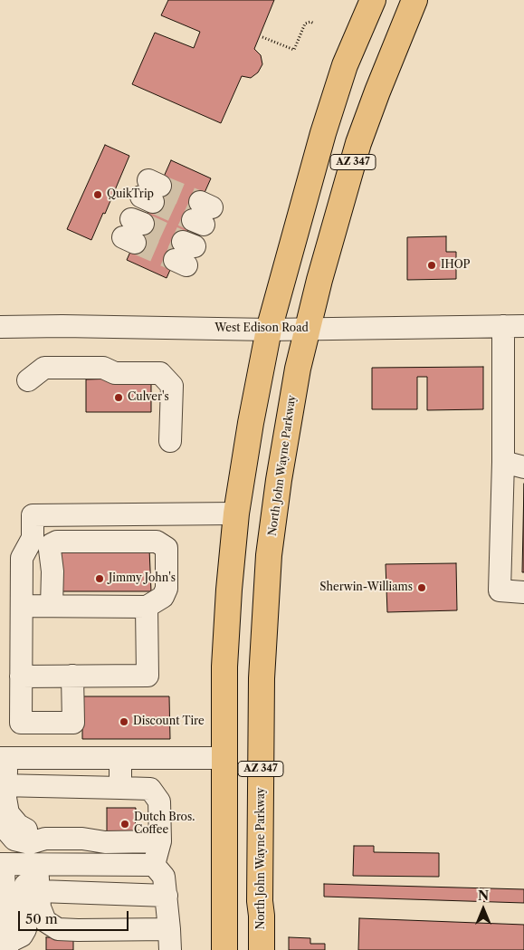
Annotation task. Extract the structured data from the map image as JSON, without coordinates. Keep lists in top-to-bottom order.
{
  "streets": {
    "highway": ["AZ 347", "North John Wayne Parkway"],
    "street": ["West Edison Road"]
  },
  "crossings": [
    ["AZ 347", "West Edison Road"],
    ["West Edison Road", "North John Wayne Parkway"]
  ],
  "places": [
    "QuikTrip",
    "IHOP",
    "Culver's",
    "Jimmy John's",
    "Sherwin-Williams",
    "Discount Tire",
    "Dutch Bros. Coffee"
  ],
  "scale_bar": "50 m",
  "north": "top"
}
